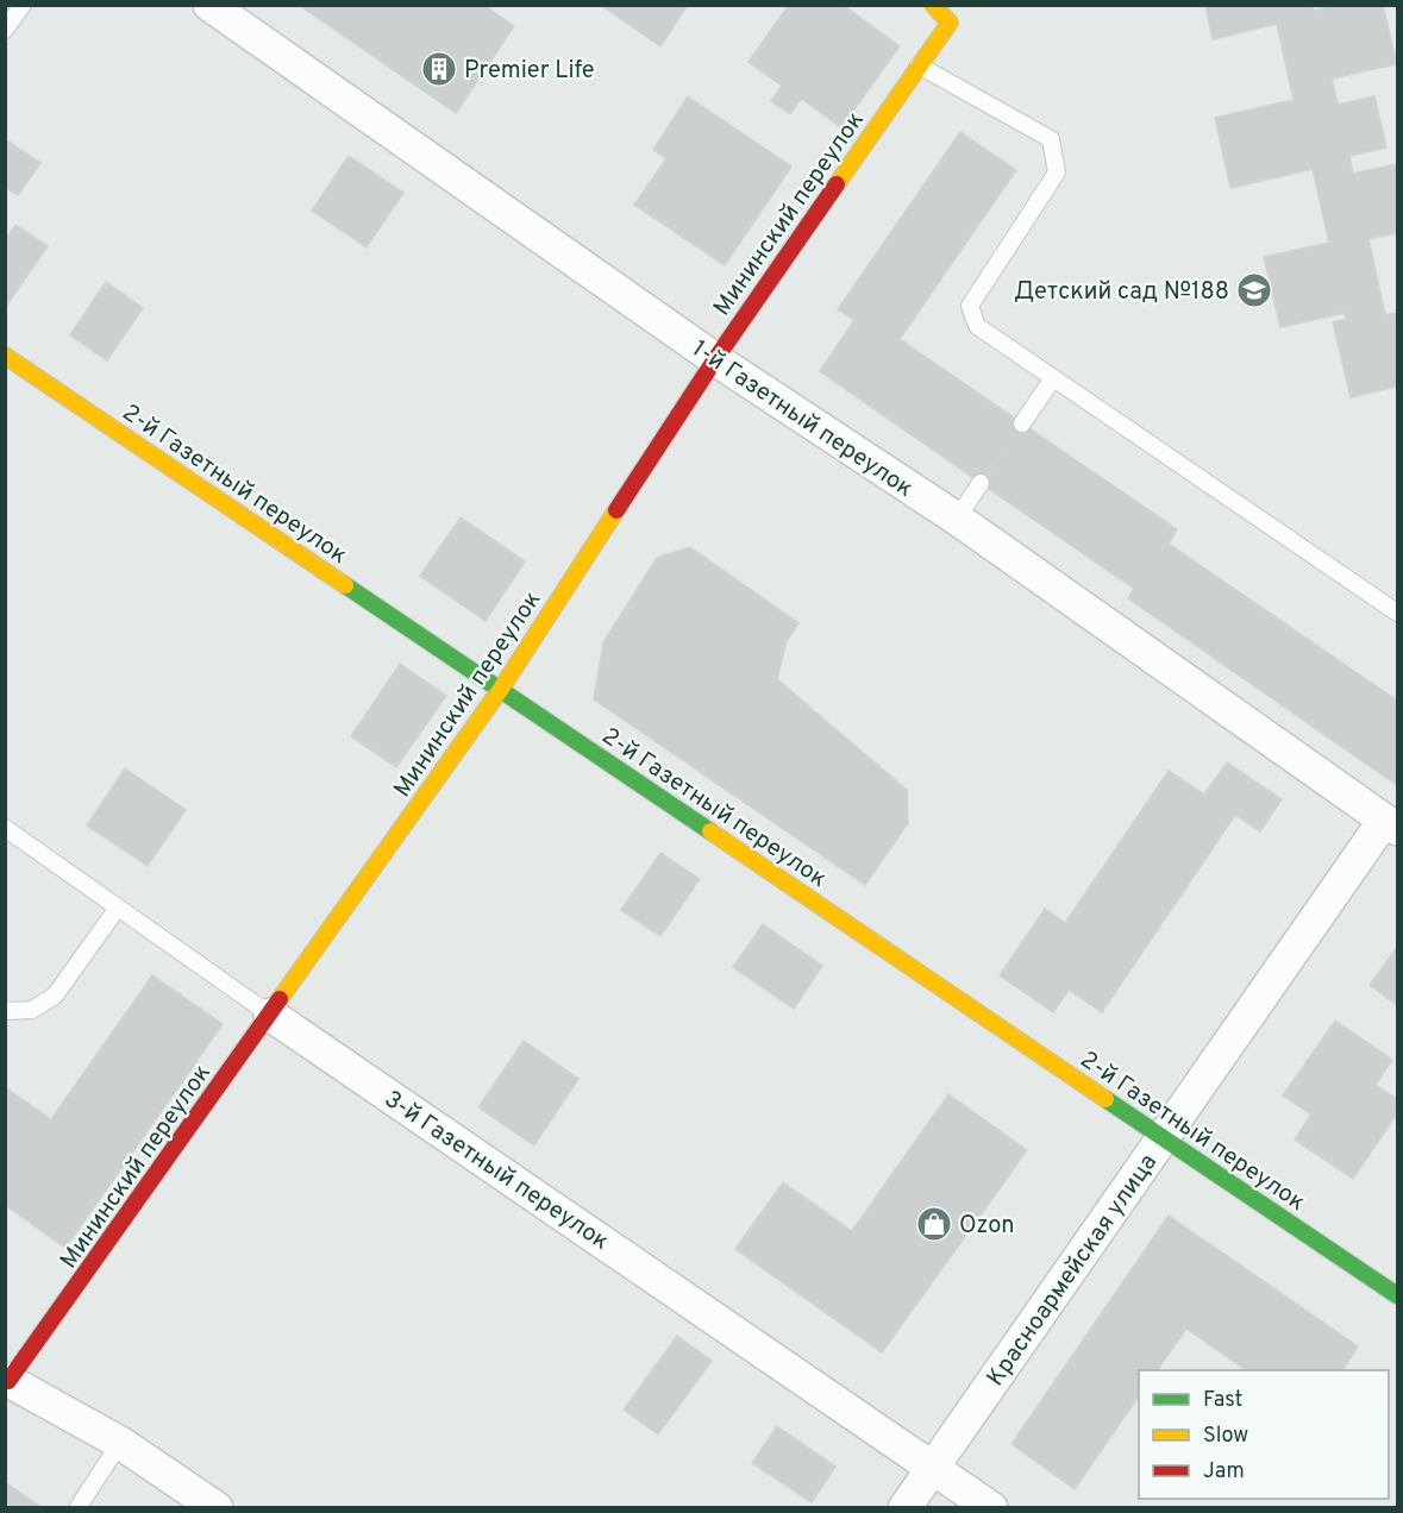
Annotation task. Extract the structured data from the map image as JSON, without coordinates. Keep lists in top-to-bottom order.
{
  "streets": {
    "street": [
      "Мининский переулок",
      "1-й Газетный переулок",
      "2-й Газетный переулок",
      "3-й Газетный переулок",
      "Красноармейская улица"
    ]
  },
  "crossings": [
    ["Мининский переулок", "1-й Газетный переулок"],
    ["Мининский переулок", "2-й Газетный переулок"],
    ["Мининский переулок", "3-й Газетный переулок"],
    ["1-й Газетный переулок", "Красноармейская улица"],
    ["2-й Газетный переулок", "Красноармейская улица"],
    ["3-й Газетный переулок", "Красноармейская улица"]
  ],
  "places": {
    "building": ["Premier Life"],
    "school or university": ["Детский сад №188"],
    "shop": ["Ozon"]
  },
  "legend": ["Fast", "Slow", "Jam"]
}
